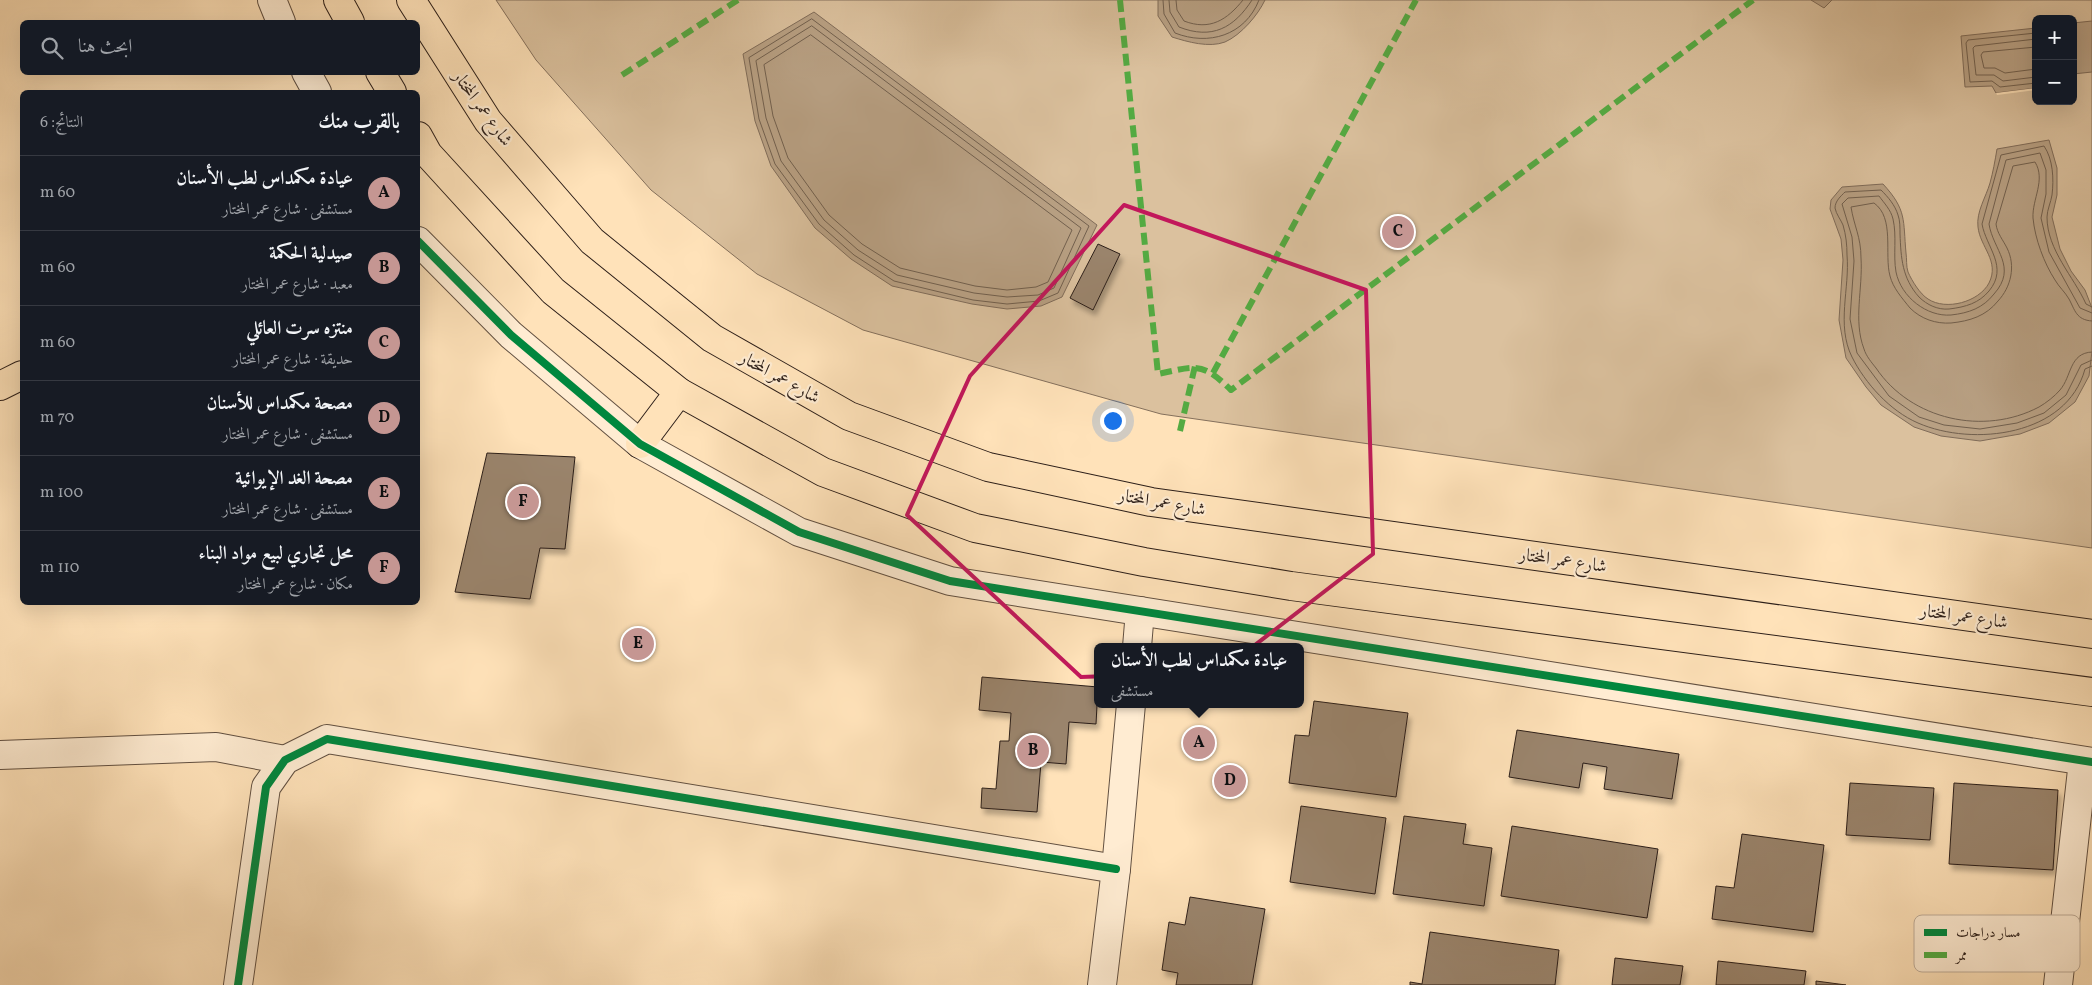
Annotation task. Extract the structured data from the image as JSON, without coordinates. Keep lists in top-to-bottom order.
{
  "streets": {
    "main road": ["شارع عمر المختار"]
  },
  "legend": ["مسار دراجات", "ممر"],
  "page": {
    "map_buttons": ["+", "−"],
    "search": "ابحث هنا",
    "heading": ["بالقرب منك", "النتائج: 6"],
    "list": [
      {
        "mark": "A",
        "name": "عيادة مكمداس لطب الأسنان",
        "note": "مستشفى · شارع عمر المختار",
        "value": "60 m"
      },
      {
        "mark": "B",
        "name": "صيدلية الحكمة",
        "note": "معبد · شارع عمر المختار",
        "value": "60 m"
      },
      {
        "mark": "C",
        "name": "منتزه سرت العائلي",
        "note": "حديقة · شارع عمر المختار",
        "value": "60 m"
      },
      {
        "mark": "D",
        "name": "مصحة مكمداس للأسنان",
        "note": "مستشفى · شارع عمر المختار",
        "value": "70 m"
      },
      {
        "mark": "E",
        "name": "مصحة الغد الإيوائية",
        "note": "مستشفى · شارع عمر المختار",
        "value": "100 m"
      },
      {
        "mark": "F",
        "name": "محل تجاري لبيع مواد البناء",
        "note": "مكان · شارع عمر المختار",
        "value": "110 m"
      }
    ],
    "pins": [
      "C",
      "F",
      "E",
      "A",
      "B",
      "D"
    ],
    "popup": ["عيادة مكمداس لطب الأسنان", "مستشفى"]
  }
}
